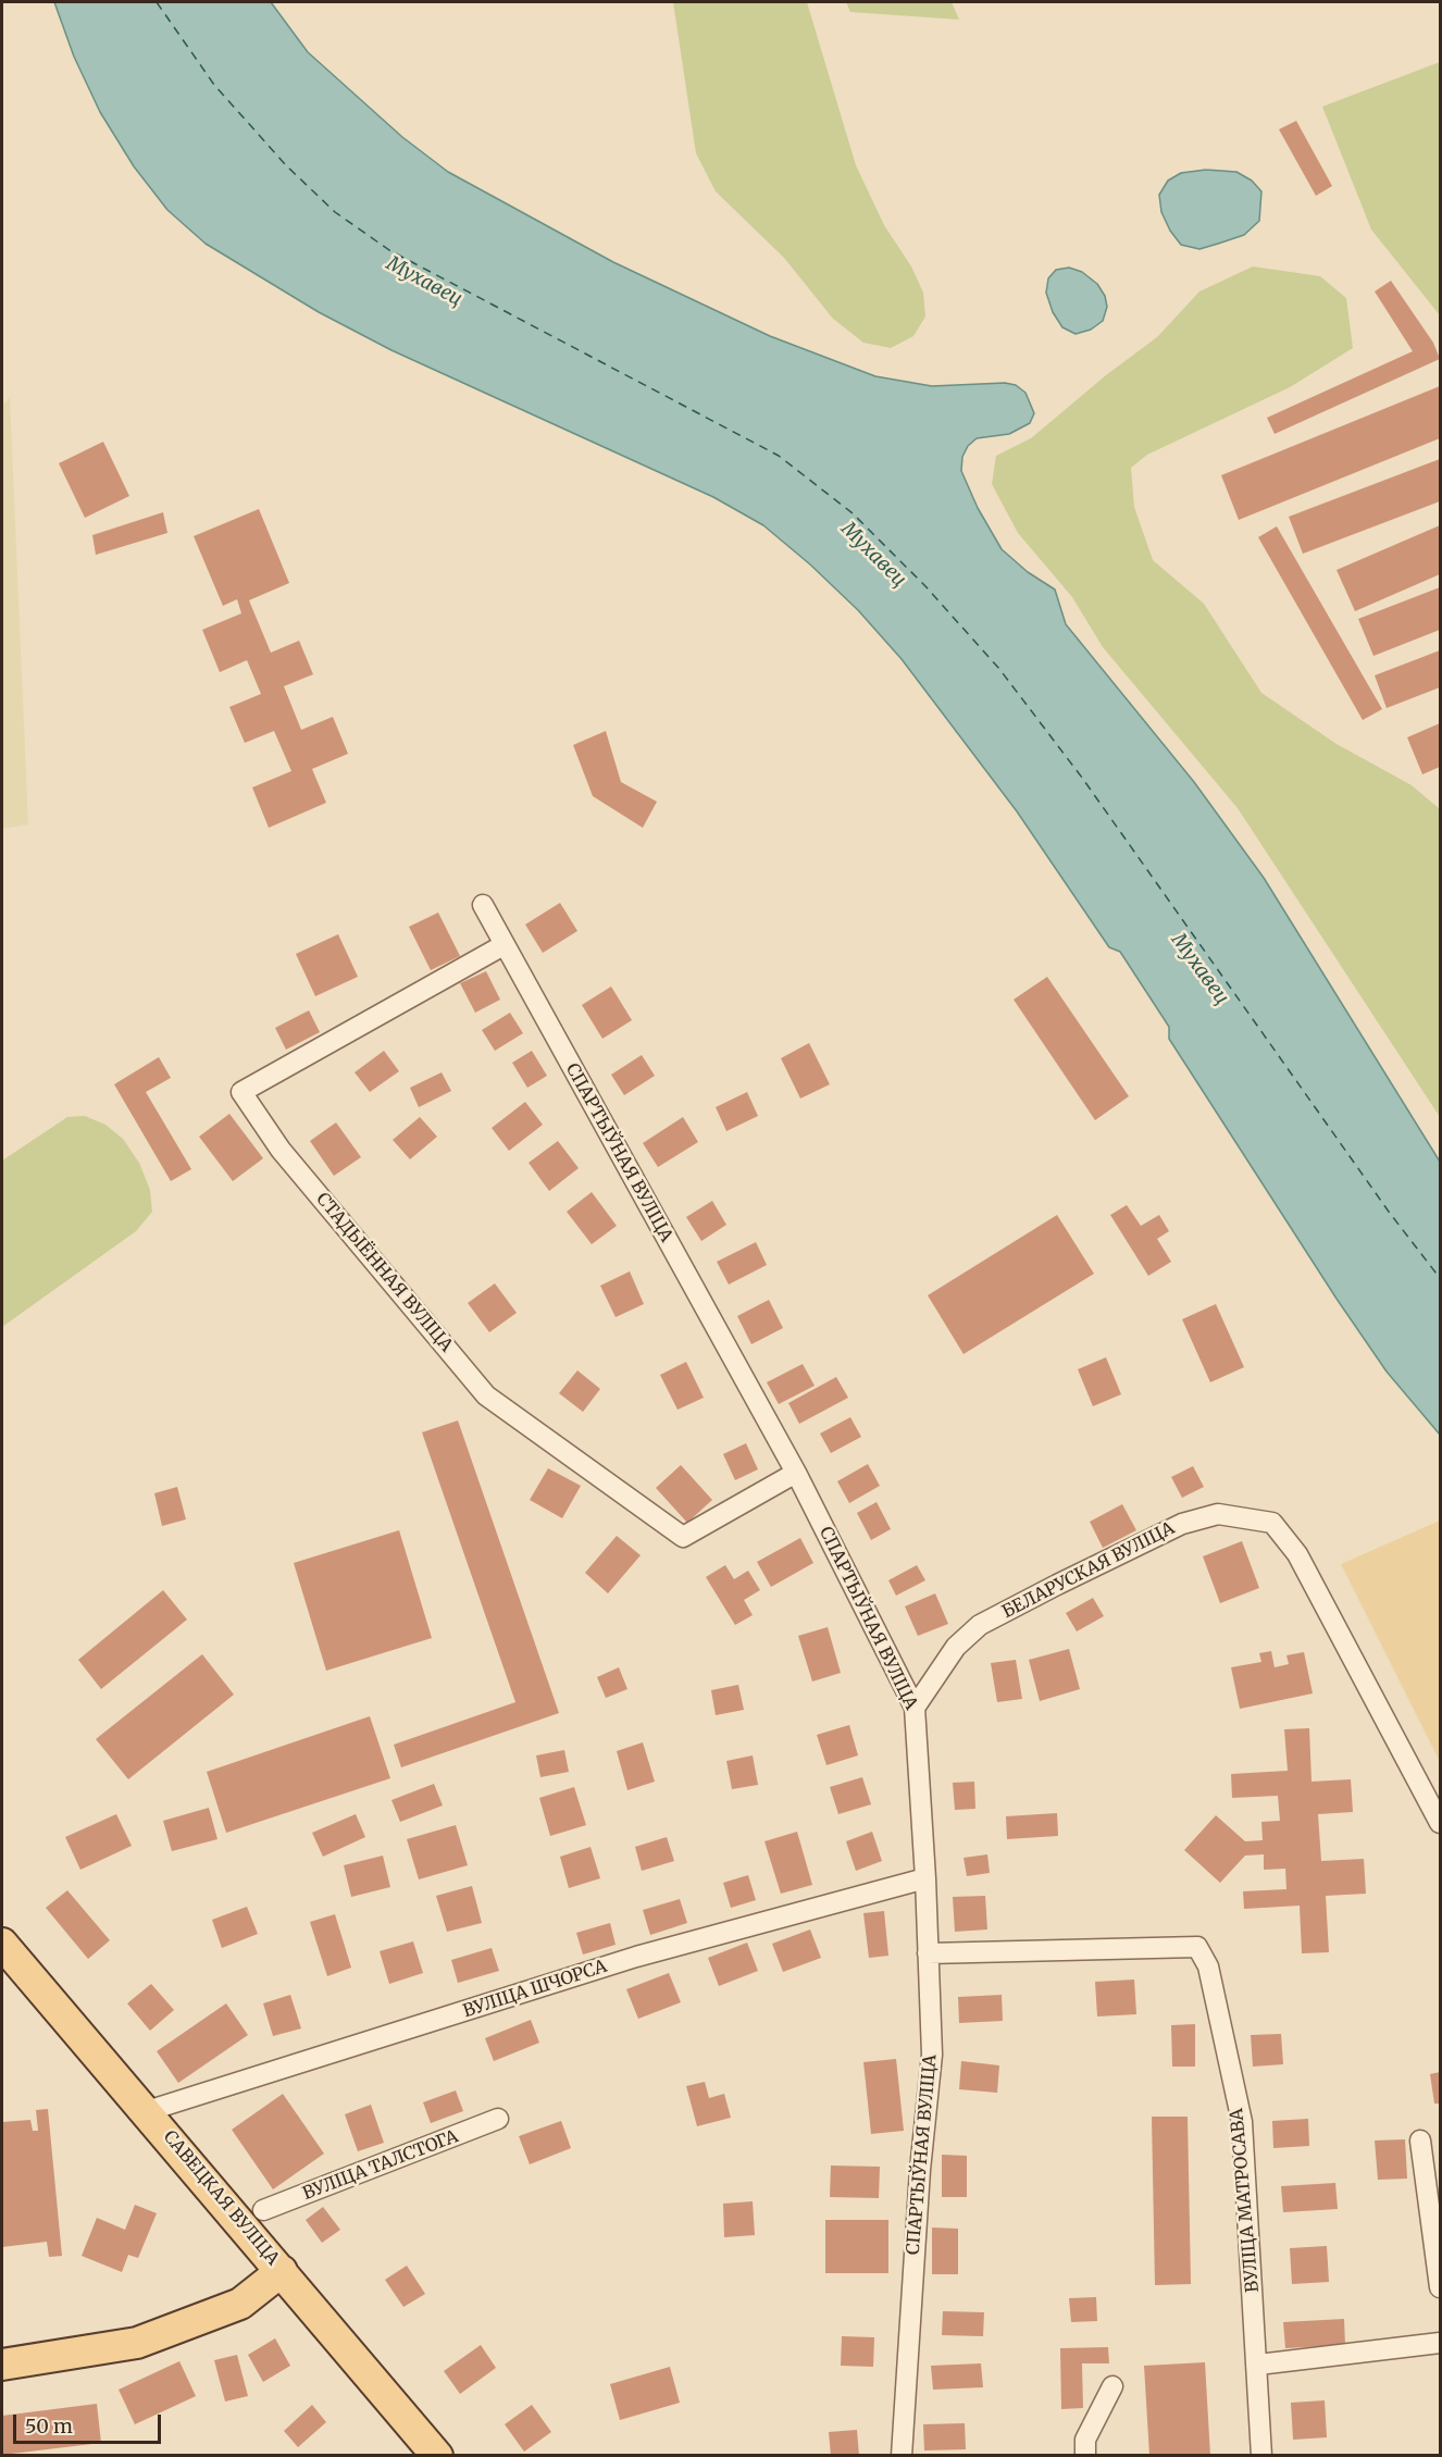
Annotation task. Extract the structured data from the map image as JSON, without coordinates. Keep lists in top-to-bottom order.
{
  "streets": {
    "main road": ["САВЕЦКАЯ ВУЛІЦА"],
    "street": [
      "СПАРТЫЎНАЯ ВУЛІЦА",
      "СТАДЫЁННАЯ ВУЛІЦА",
      "БЕЛАРУСКАЯ ВУЛІЦА",
      "ВУЛІЦА ШЧОРСА",
      "ВУЛІЦА ТАЛСТОГА",
      "ВУЛІЦА МАТРОСАВА"
    ]
  },
  "crossings": [
    ["СПАРТЫЎНАЯ ВУЛІЦА", "СТАДЫЁННАЯ ВУЛІЦА"],
    ["СПАРТЫЎНАЯ ВУЛІЦА", "БЕЛАРУСКАЯ ВУЛІЦА"],
    ["СПАРТЫЎНАЯ ВУЛІЦА", "ВУЛІЦА ШЧОРСА"],
    ["СПАРТЫЎНАЯ ВУЛІЦА", "ВУЛІЦА МАТРОСАВА"],
    ["ВУЛІЦА ШЧОРСА", "САВЕЦКАЯ ВУЛІЦА"]
  ],
  "water": ["Мухавец"],
  "scale_bar": "50 m"
}
